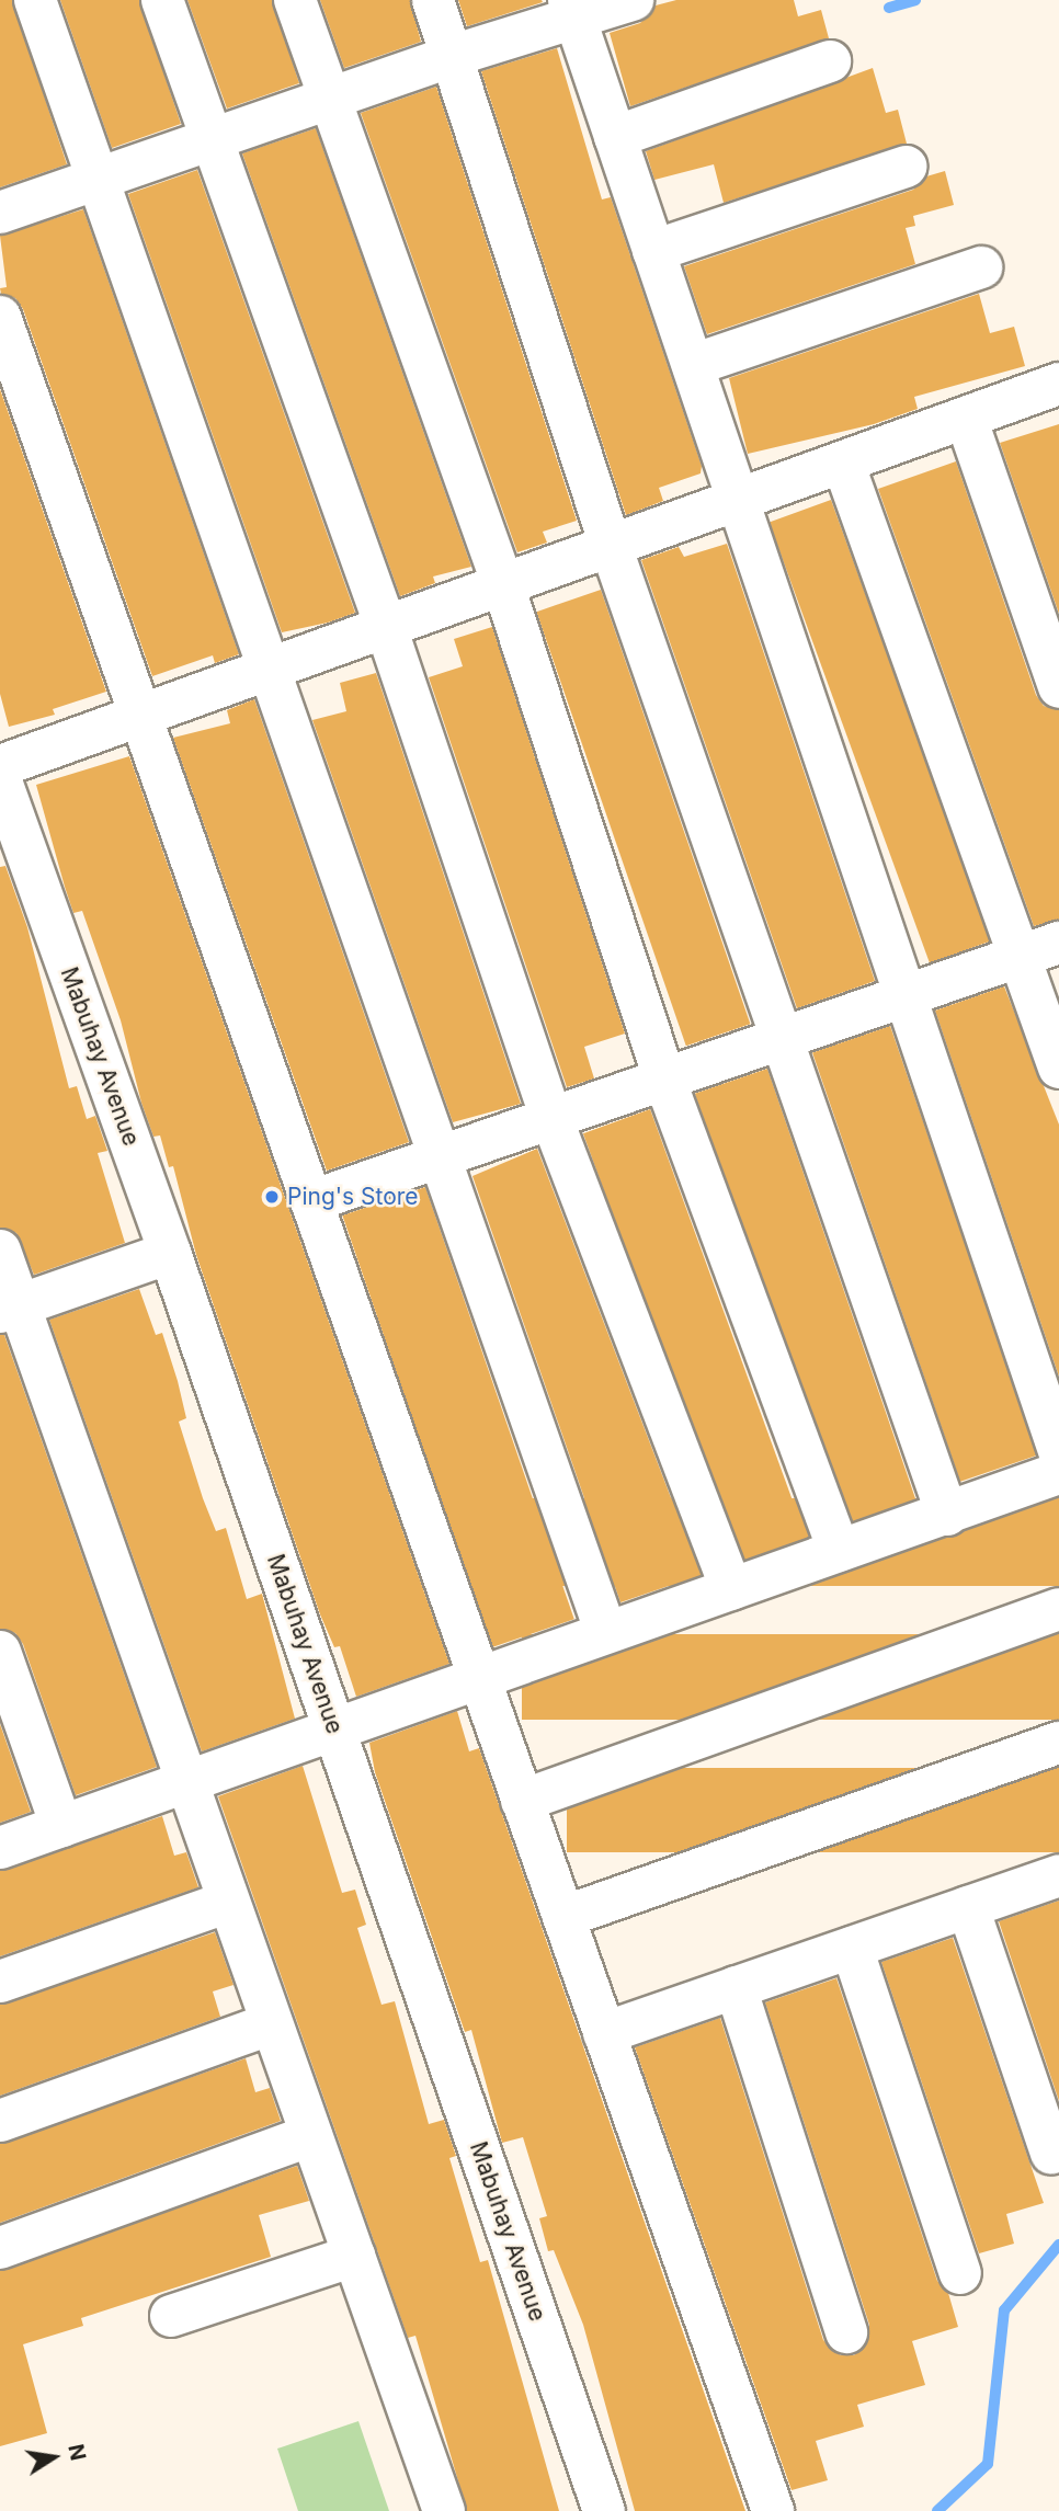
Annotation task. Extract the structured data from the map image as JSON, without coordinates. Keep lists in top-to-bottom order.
{
  "streets": {
    "street": ["Mabuhay Avenue"]
  },
  "places": ["Ping's Store"],
  "north": "right"
}
